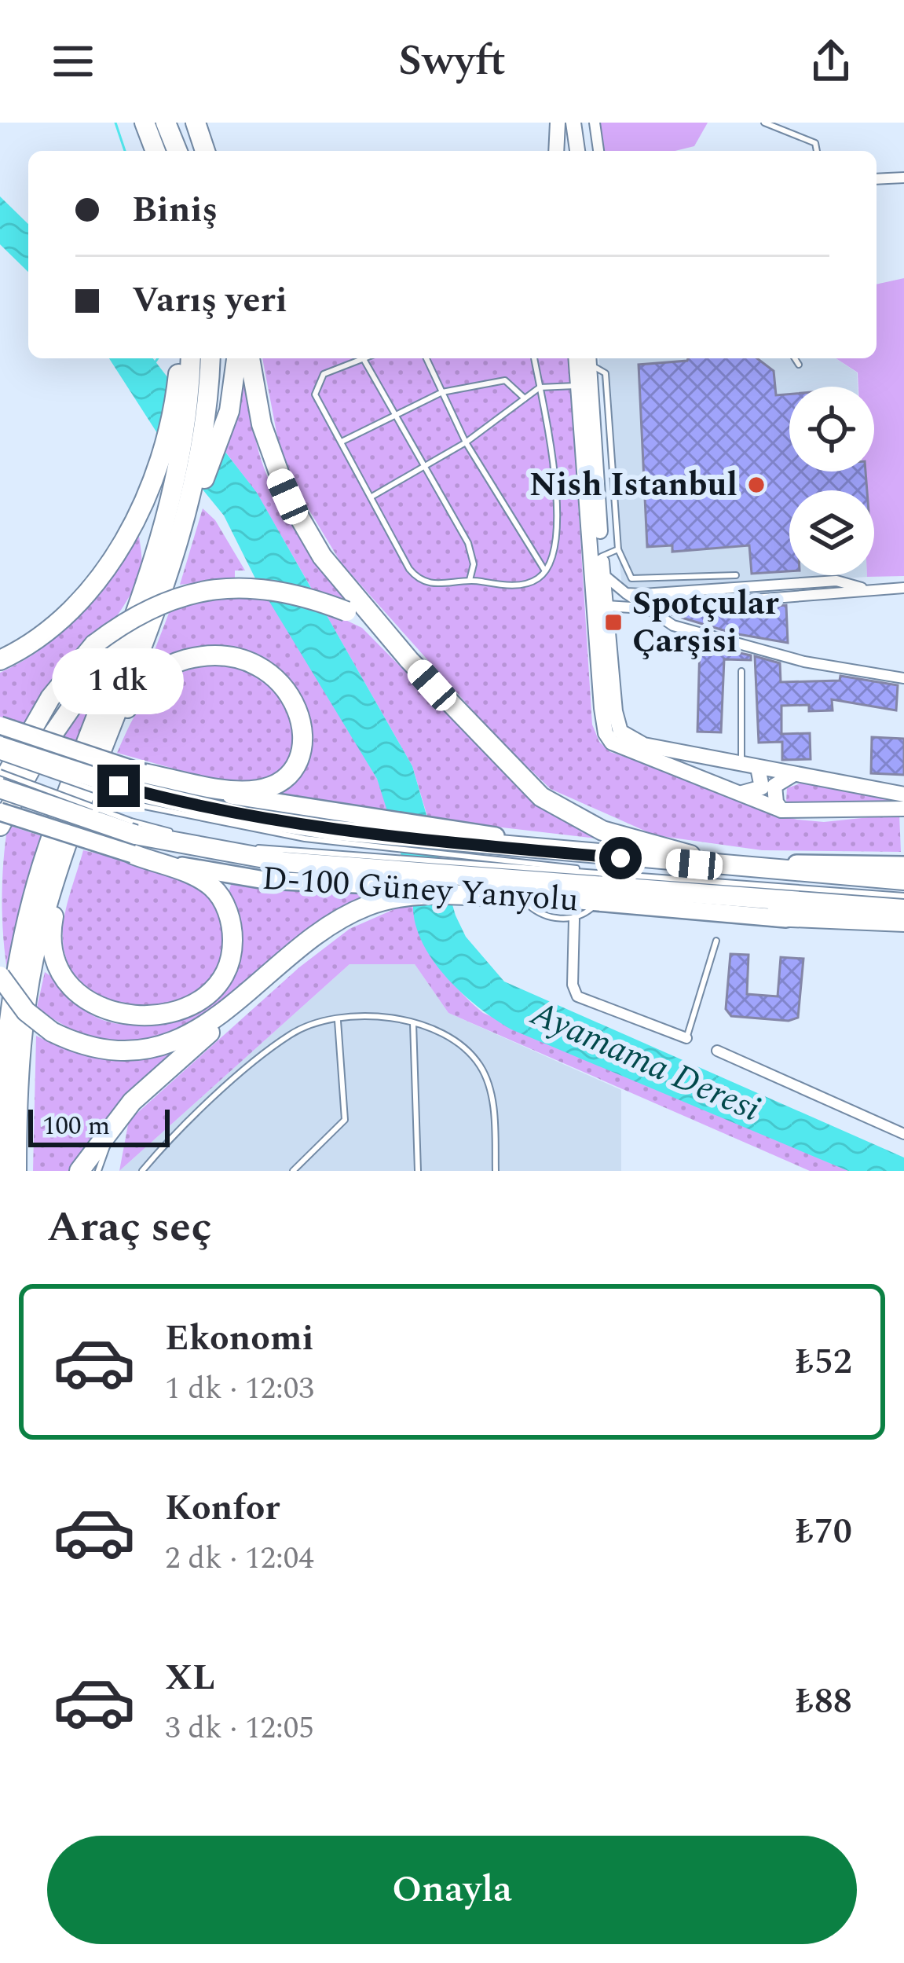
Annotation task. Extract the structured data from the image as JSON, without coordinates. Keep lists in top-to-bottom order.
{
  "streets": {
    "main road": ["D-100 Güney Yanyolu"]
  },
  "water": ["Ayamama Deresi"],
  "places": {
    "other": ["Nish Istanbul"],
    "transit": ["Spotçular Çarşisi"]
  },
  "scale_bar": "100 m",
  "page": {
    "header": "Swyft",
    "banner": ["Biniş", "Varış yeri"],
    "bubble": "1 dk",
    "scale": "100 m",
    "heading": "Araç seç",
    "list": [
      {
        "name": "Ekonomi",
        "note": "1 dk · 12:03",
        "value": "₺52"
      },
      {
        "name": "Konfor",
        "note": "2 dk · 12:04",
        "value": "₺70"
      },
      {
        "name": "XL",
        "note": "3 dk · 12:05",
        "value": "₺88"
      }
    ],
    "buttons": "Onayla"
  }
}
